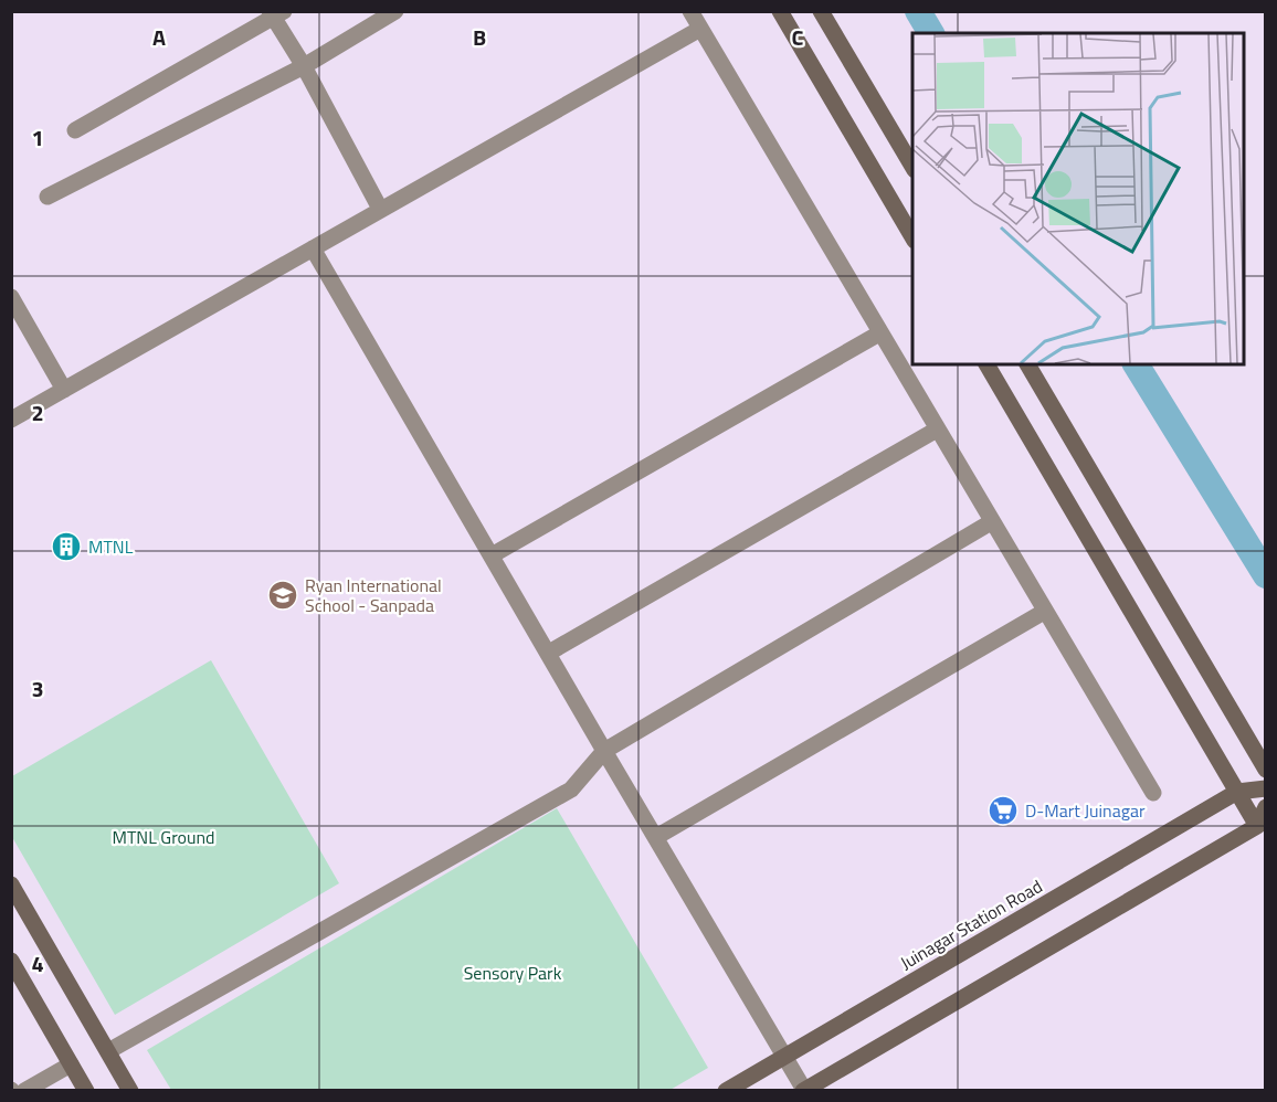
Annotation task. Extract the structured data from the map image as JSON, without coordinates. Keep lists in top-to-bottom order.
{
  "streets": {
    "street": ["Juinagar Station Road"]
  },
  "parks": ["MTNL Ground", "Sensory Park"],
  "places": {
    "building": ["MTNL"],
    "school or university": ["Ryan International School - Sanpada"],
    "supermarket": ["D-Mart Juinagar"]
  },
  "grid": {
    "columns": ["A", "B", "C"],
    "rows": [
      "1",
      "2",
      "3",
      "4"
    ]
  }
}
